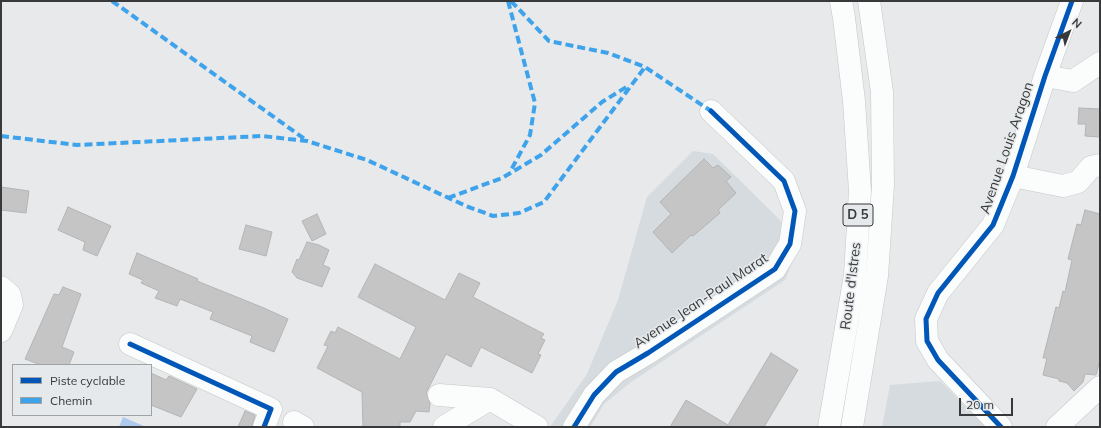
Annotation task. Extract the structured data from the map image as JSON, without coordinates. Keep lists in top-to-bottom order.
{
  "streets": {
    "street": [
      "Avenue Louis Aragon",
      "D 5",
      "Route d'Istres",
      "Avenue Jean-Paul Marat"
    ]
  },
  "legend": ["Piste cyclable", "Chemin"],
  "scale_bar": "20 m",
  "north": "top right"
}
